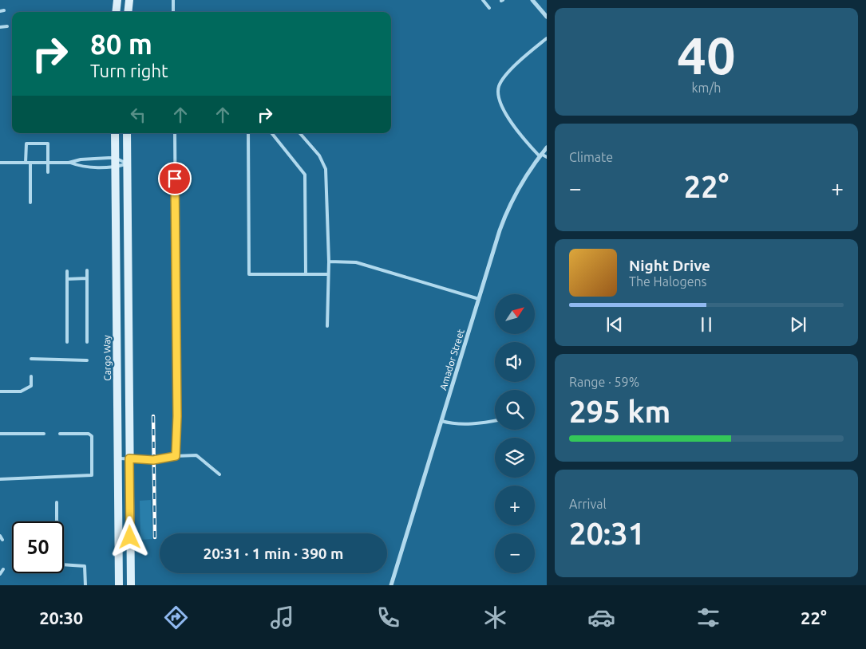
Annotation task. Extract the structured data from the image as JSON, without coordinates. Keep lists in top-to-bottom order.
{
  "streets": {
    "main road": ["Cargo Way"],
    "street": ["Amador Street"]
  },
  "north": "top right",
  "page": {
    "tile": [
      ["40", "km/h"],
      "Climate",
      ["Range · 59%", "295 km"],
      ["Arrival", "20:31"]
    ],
    "turn": ["80 m", "Turn right"],
    "heat": ["−", "22°", "+"],
    "song": ["Night Drive", "The Halogens"],
    "map_buttons": ["+", "−"],
    "limit": "50",
    "trip": "20:31 · 1 min · 390 m",
    "tabs": ["20:30", "22°"]
  }
}
